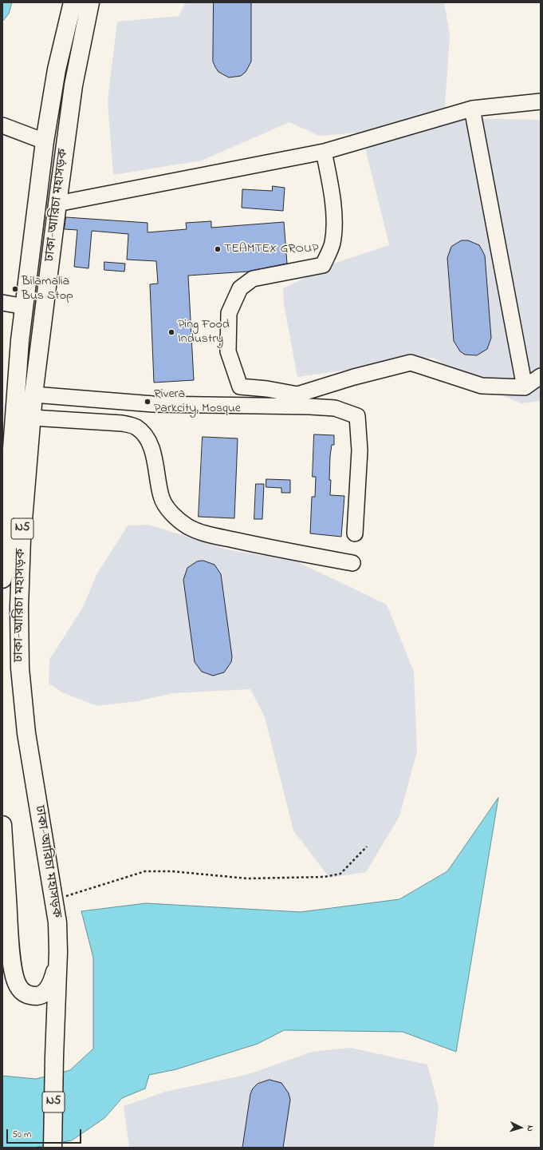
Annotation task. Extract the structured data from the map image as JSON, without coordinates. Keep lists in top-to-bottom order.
{
  "streets": {
    "highway": ["ঢাকা-আরিচা মহাসড়ক", "N5"]
  },
  "places": [
    "TEAMTEX GROUP",
    "Bilamalia Bus Stop",
    "Ping Food Industry",
    "Rivera Parkcity, Mosque"
  ],
  "scale_bar": "50 m",
  "north": "right"
}
